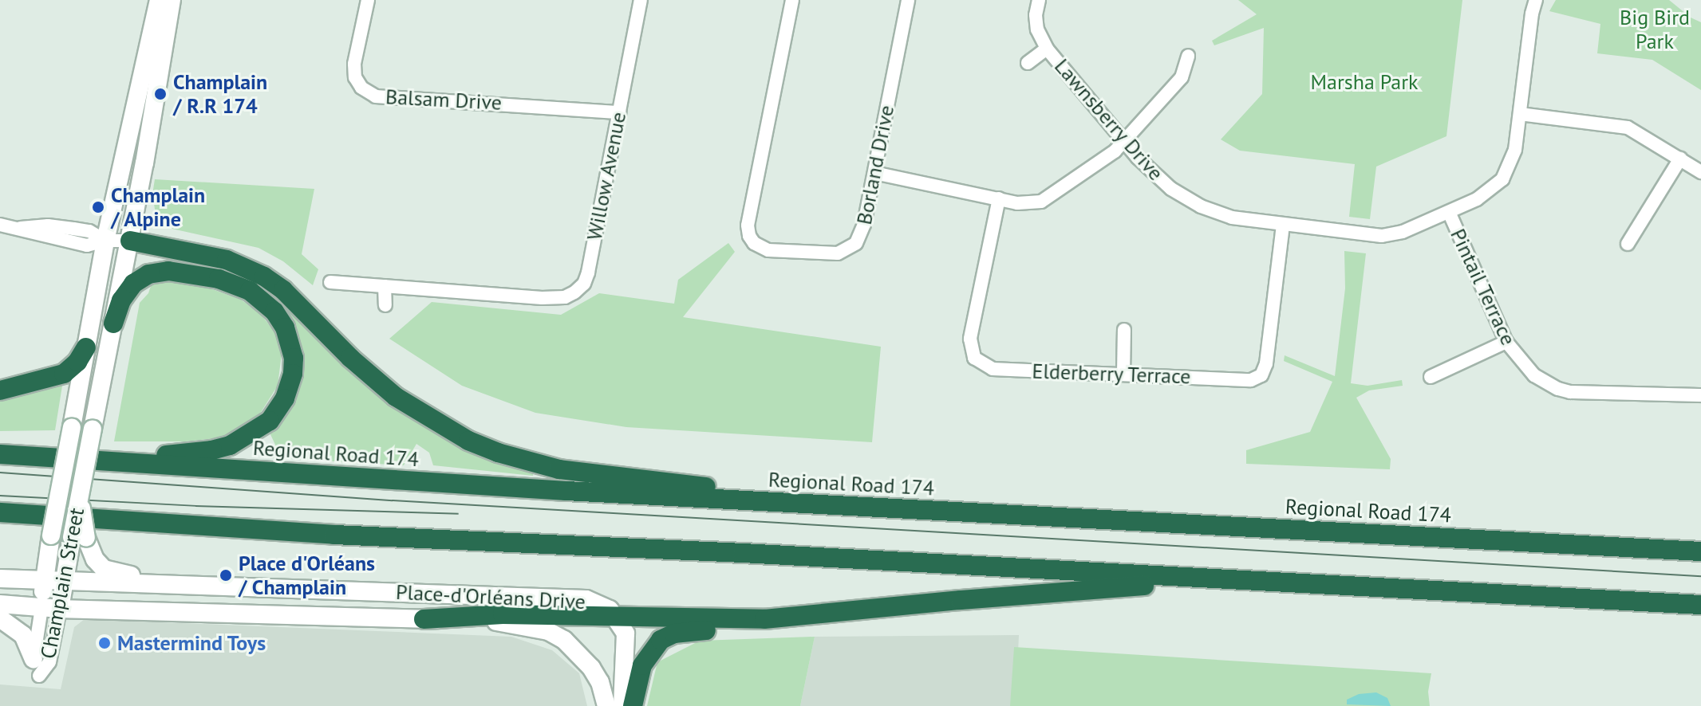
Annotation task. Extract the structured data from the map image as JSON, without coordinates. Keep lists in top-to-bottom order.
{
  "streets": {
    "highway": ["Regional Road 174"],
    "main road": ["Champlain Street", "Place-d'Orléans Drive"],
    "street": [
      "Balsam Drive",
      "Lawnsberry Drive",
      "Borland Drive",
      "Willow Avenue",
      "Pintail Terrace",
      "Elderberry Terrace"
    ]
  },
  "crossings": [
    ["Balsam Drive", "Willow Avenue"],
    ["Lawnsberry Drive", "Pintail Terrace"],
    ["Lawnsberry Drive", "Elderberry Terrace"],
    ["Champlain Street", "Place-d'Orléans Drive"]
  ],
  "parks": ["Big Bird Park", "Marsha Park"],
  "places": [
    "Champlain / R.R 174",
    "Champlain / Alpine",
    "Place d'Orléans / Champlain",
    "Mastermind Toys"
  ]
}
